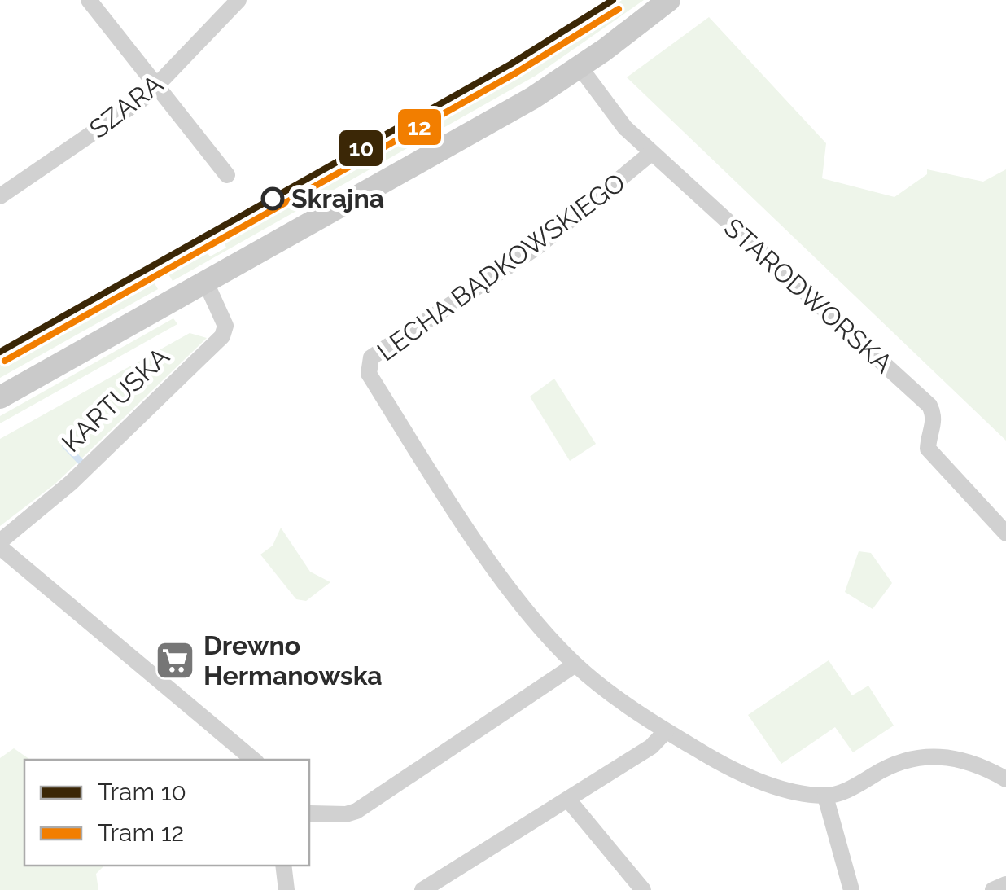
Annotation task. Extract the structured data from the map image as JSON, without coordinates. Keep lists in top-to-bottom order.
{
  "streets": {
    "main road": ["KARTUSKA"],
    "street": ["SZARA", "LECHA BĄDKOWSKIEGO", "STARODWORSKA"]
  },
  "crossings": [
    ["LECHA BĄDKOWSKIEGO", "STARODWORSKA"],
    ["STARODWORSKA", "KARTUSKA"]
  ],
  "places": {
    "other": ["Skrajna"],
    "supermarket": ["Drewno Hermanowska"]
  },
  "lines": ["tram line 10", "tram line 12"],
  "legend": ["Tram 10", "Tram 12"]
}
